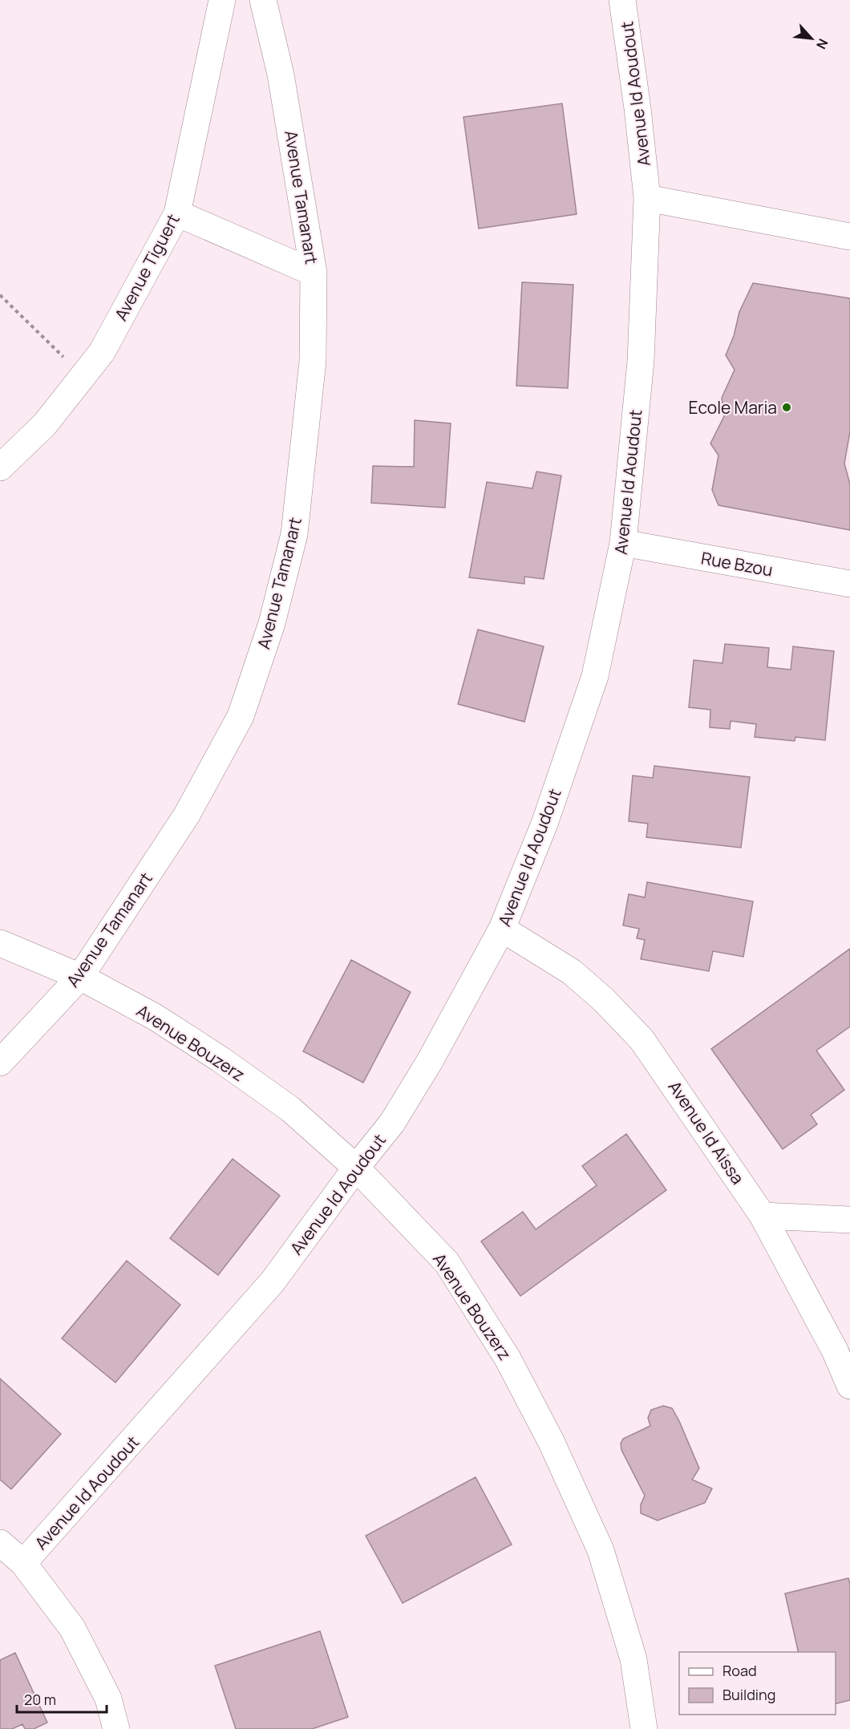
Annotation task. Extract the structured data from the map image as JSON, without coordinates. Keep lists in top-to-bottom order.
{
  "streets": {
    "street": [
      "Avenue Id Aoudout",
      "Avenue Tamanart",
      "Avenue Tiguert",
      "Rue Bzou",
      "Avenue Bouzerz",
      "Avenue Id Aissa"
    ]
  },
  "crossings": [
    ["Avenue Id Aoudout", "Rue Bzou"],
    ["Avenue Id Aoudout", "Avenue Bouzerz"],
    ["Avenue Id Aoudout", "Avenue Id Aissa"],
    ["Avenue Tamanart", "Avenue Bouzerz"]
  ],
  "places": ["Ecole Maria"],
  "legend": ["Road", "Building"],
  "scale_bar": "20 m",
  "north": "bottom right"
}
